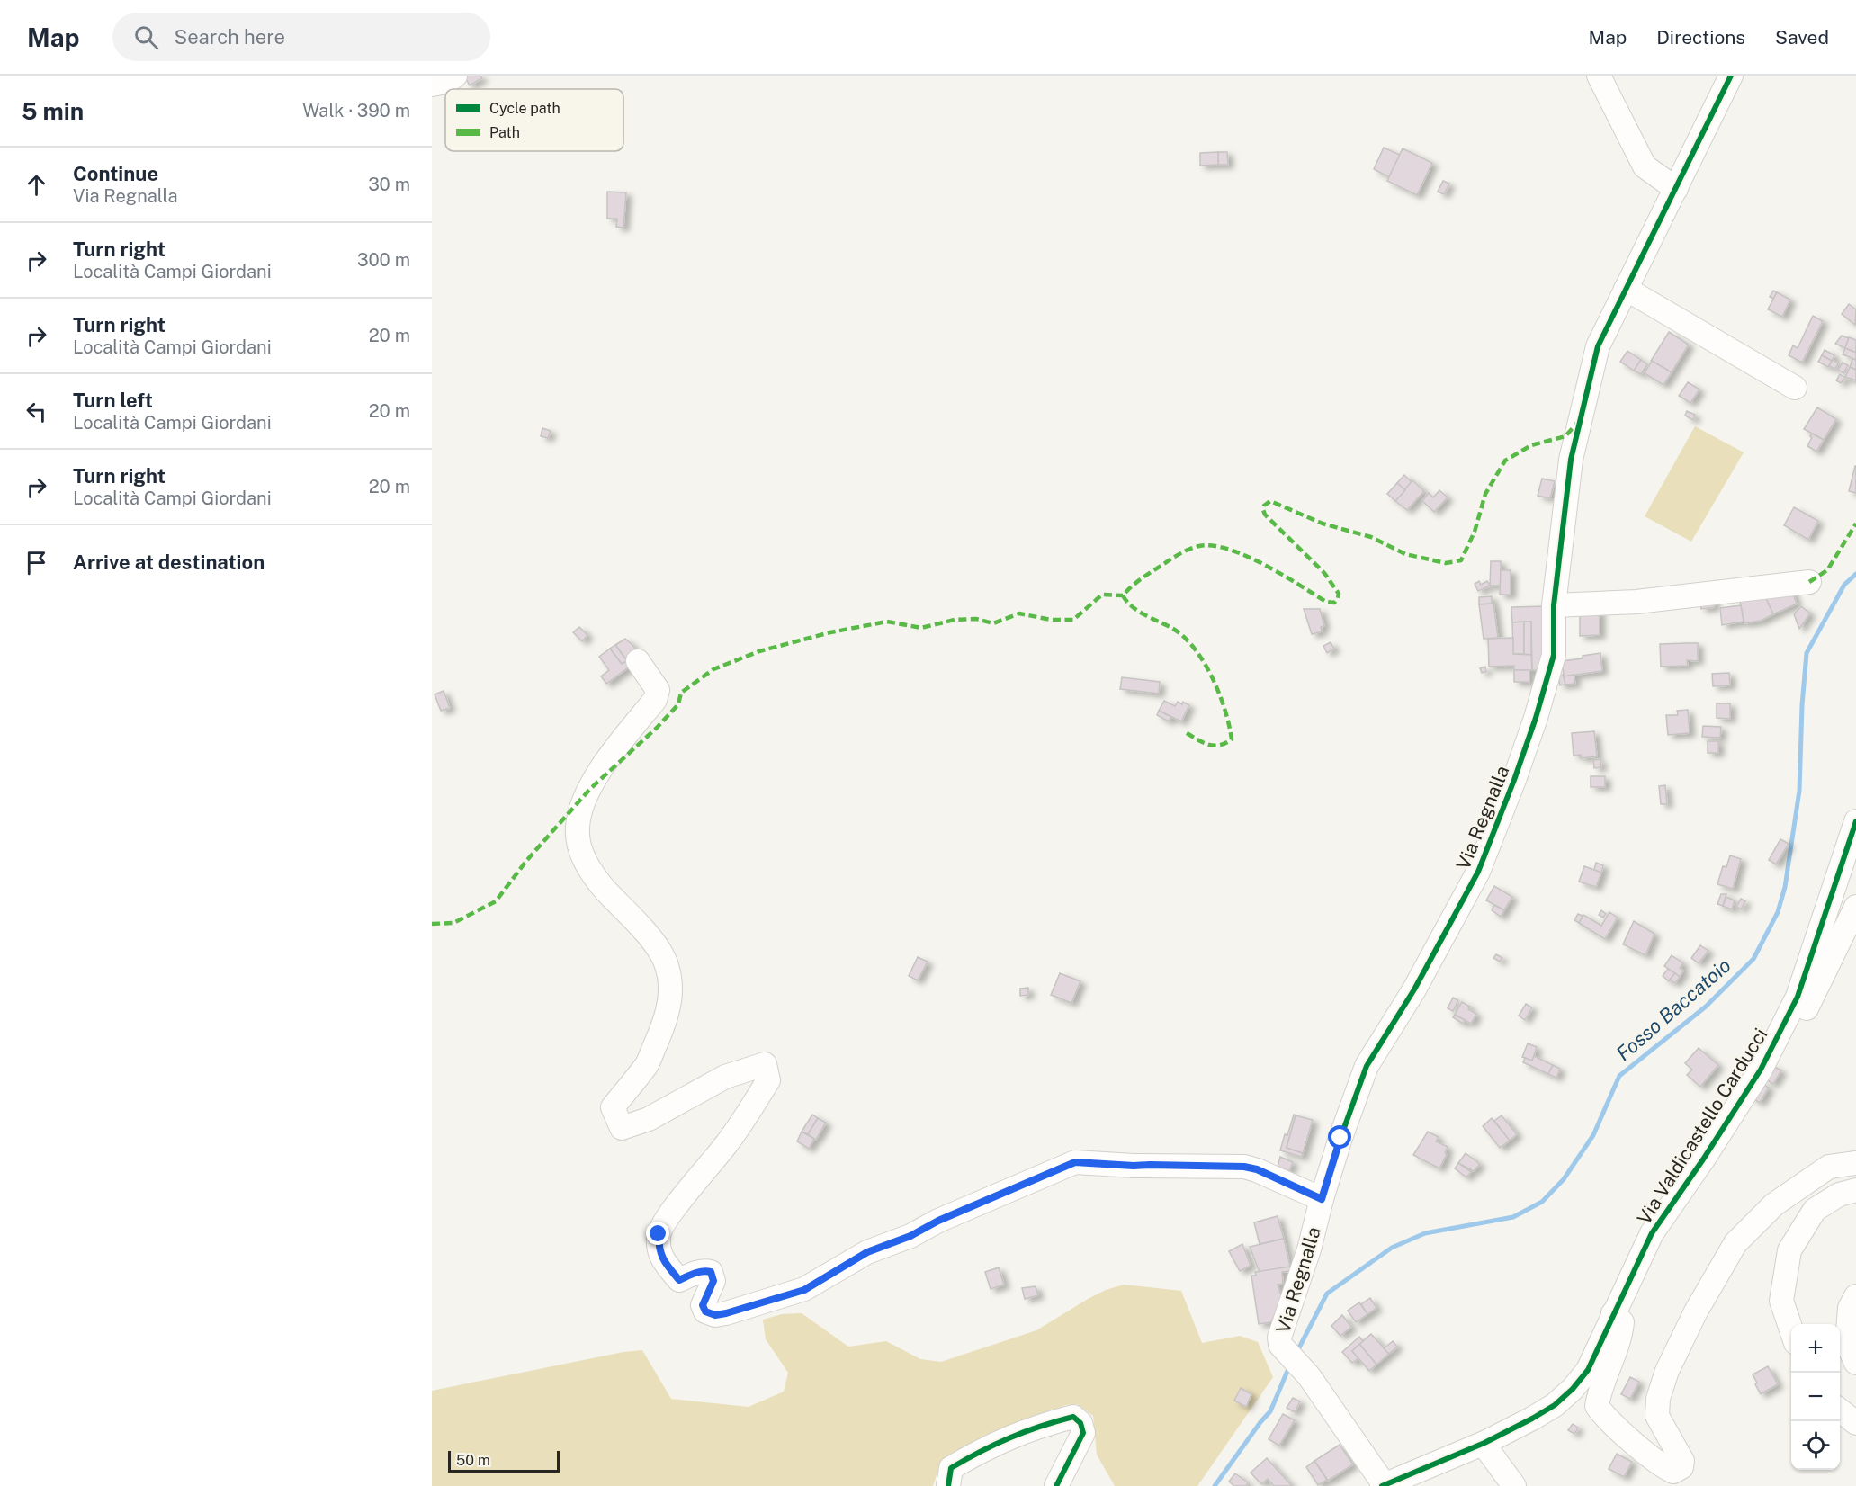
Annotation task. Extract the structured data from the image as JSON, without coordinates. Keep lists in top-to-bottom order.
{
  "streets": {
    "street": ["Via Regnalla", "Via Valdicastello Carducci"]
  },
  "crossings": [
    ["Via Regnalla", "Via Valdicastello Carducci"]
  ],
  "water": ["Fosso Baccatoio"],
  "legend": ["Cycle path", "Path"],
  "scale_bar": "50 m",
  "page": {
    "header": "Map",
    "search": "Search here",
    "nav": ["Map", "Directions", "Saved"],
    "heading": ["5 min", "Walk · 390 m"],
    "list": [
      ["Continue", "Via Regnalla", "30 m"],
      ["Turn right", "Località Campi Giordani", "300 m"],
      ["Turn right", "Località Campi Giordani", "20 m"],
      ["Turn left", "Località Campi Giordani", "20 m"],
      ["Turn right", "Località Campi Giordani", "20 m"],
      "Arrive at destination"
    ],
    "map_buttons": ["+", "−"],
    "scale": "50 m"
  }
}
